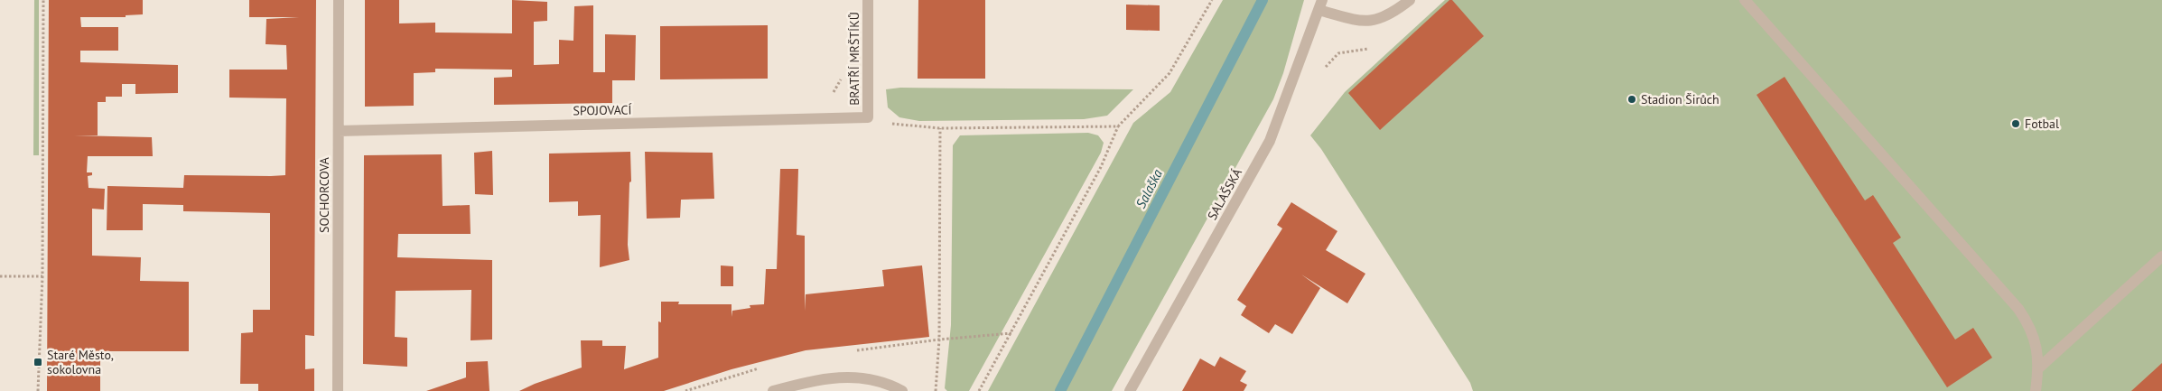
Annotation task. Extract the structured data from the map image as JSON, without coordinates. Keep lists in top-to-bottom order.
{
  "streets": {
    "street": [
      "BRATŘÍ MRŠTÍKŮ",
      "SPOJOVACÍ",
      "SALAŠSKÁ",
      "SOCHORCOVA"
    ]
  },
  "crossings": [
    ["BRATŘÍ MRŠTÍKŮ", "SPOJOVACÍ"],
    ["SPOJOVACÍ", "SOCHORCOVA"]
  ],
  "water": ["Salaška"],
  "places": {
    "other": ["Stadion Širůch", "Fotbal"],
    "transit": ["Staré Město, sokolovna"]
  }
}
